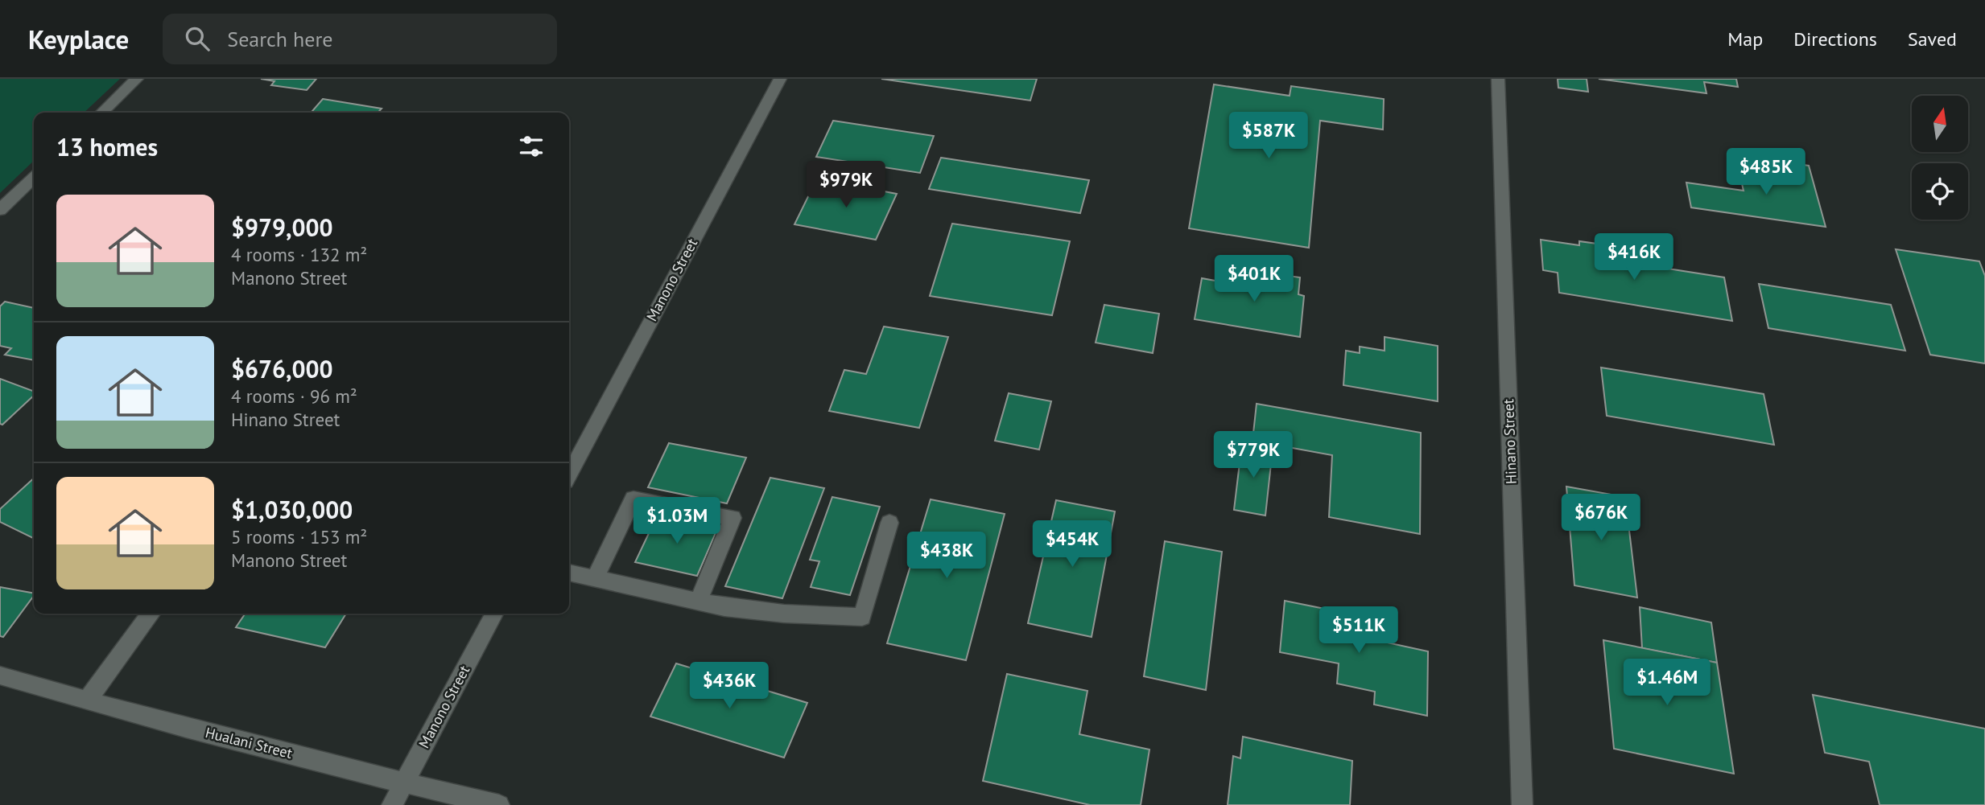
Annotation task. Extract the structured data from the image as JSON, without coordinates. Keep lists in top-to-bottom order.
{
  "streets": {
    "street": ["Manono Street", "Hinano Street", "Hualani Street"]
  },
  "crossings": [
    ["Manono Street", "Hualani Street"]
  ],
  "north": "top",
  "page": {
    "header": "Keyplace",
    "search": "Search here",
    "nav": ["Map", "Directions", "Saved"],
    "price": [
      "$587K",
      "$485K",
      "$979K",
      "$416K",
      "$401K",
      "$779K",
      "$676K",
      "$1.03M",
      "$454K",
      "$438K",
      "$511K",
      "$1.46M",
      "$436K"
    ],
    "heading": "13 homes",
    "list": [
      {
        "name": "$979,000",
        "note": "4 rooms · 132 m² · Manono Street"
      },
      {
        "name": "$676,000",
        "note": "4 rooms · 96 m² · Hinano Street"
      },
      {
        "name": "$1,030,000",
        "note": "5 rooms · 153 m² · Manono Street"
      }
    ]
  }
}
